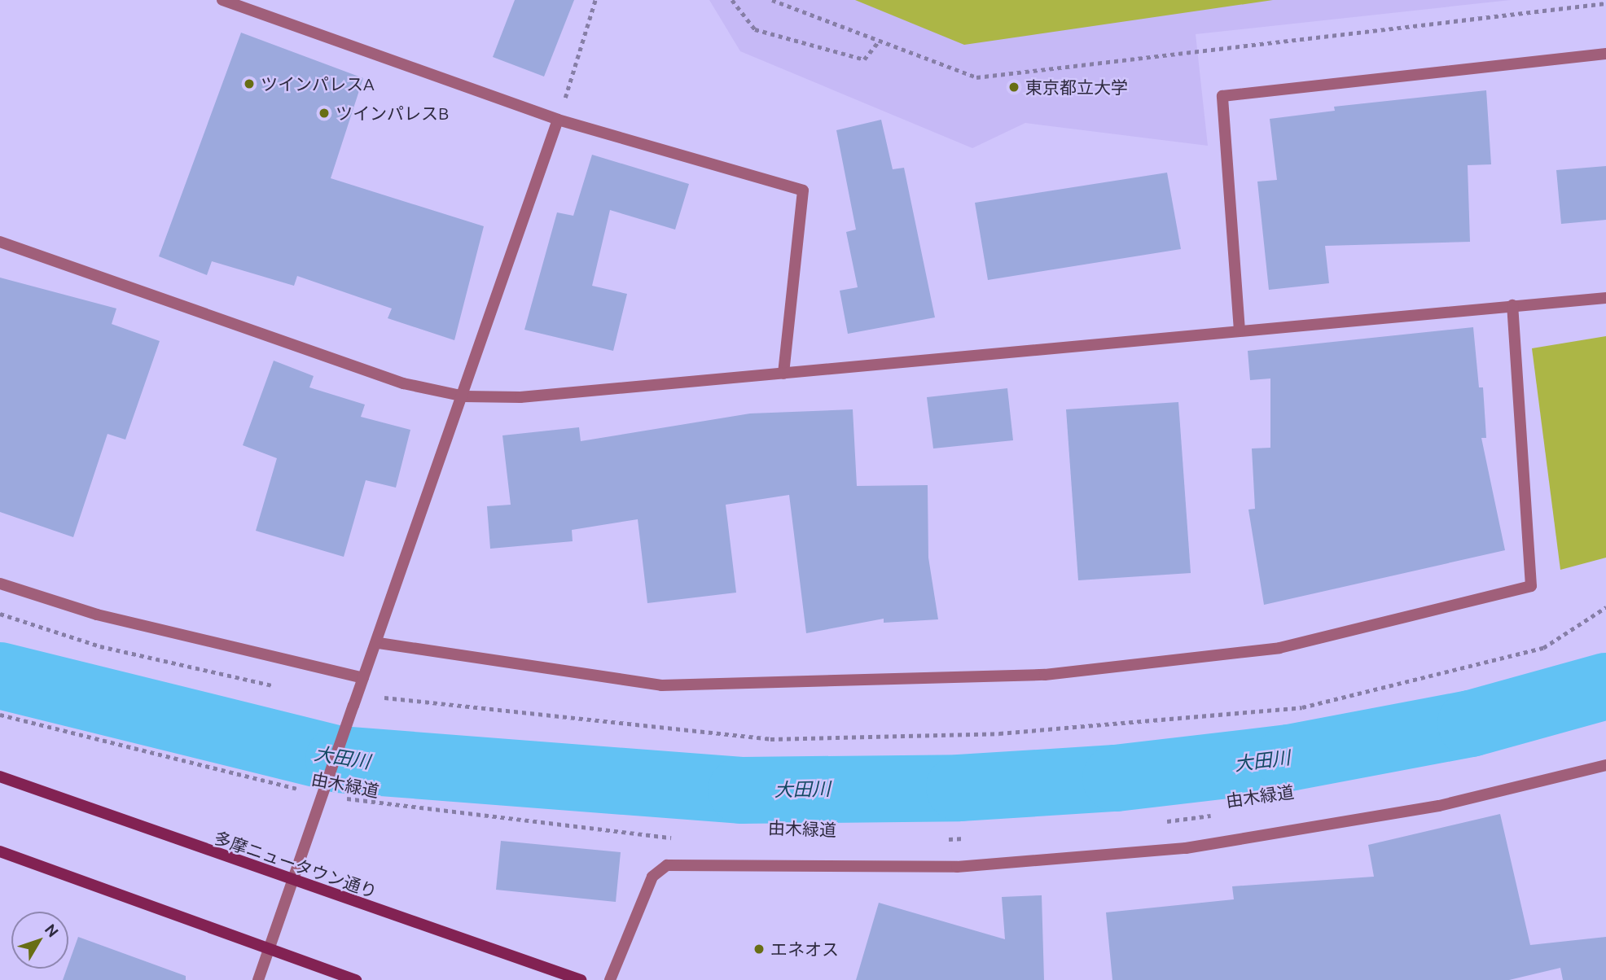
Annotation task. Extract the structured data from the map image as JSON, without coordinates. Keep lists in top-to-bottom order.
{
  "streets": {
    "main road": ["多摩ニュータウン通り"],
    "path": ["由木緑道"]
  },
  "water": ["大田川"],
  "places": [
    "ツインパレスA",
    "東京都立大学",
    "ツインパレスB",
    "エネオス"
  ],
  "north": "top right"
}
